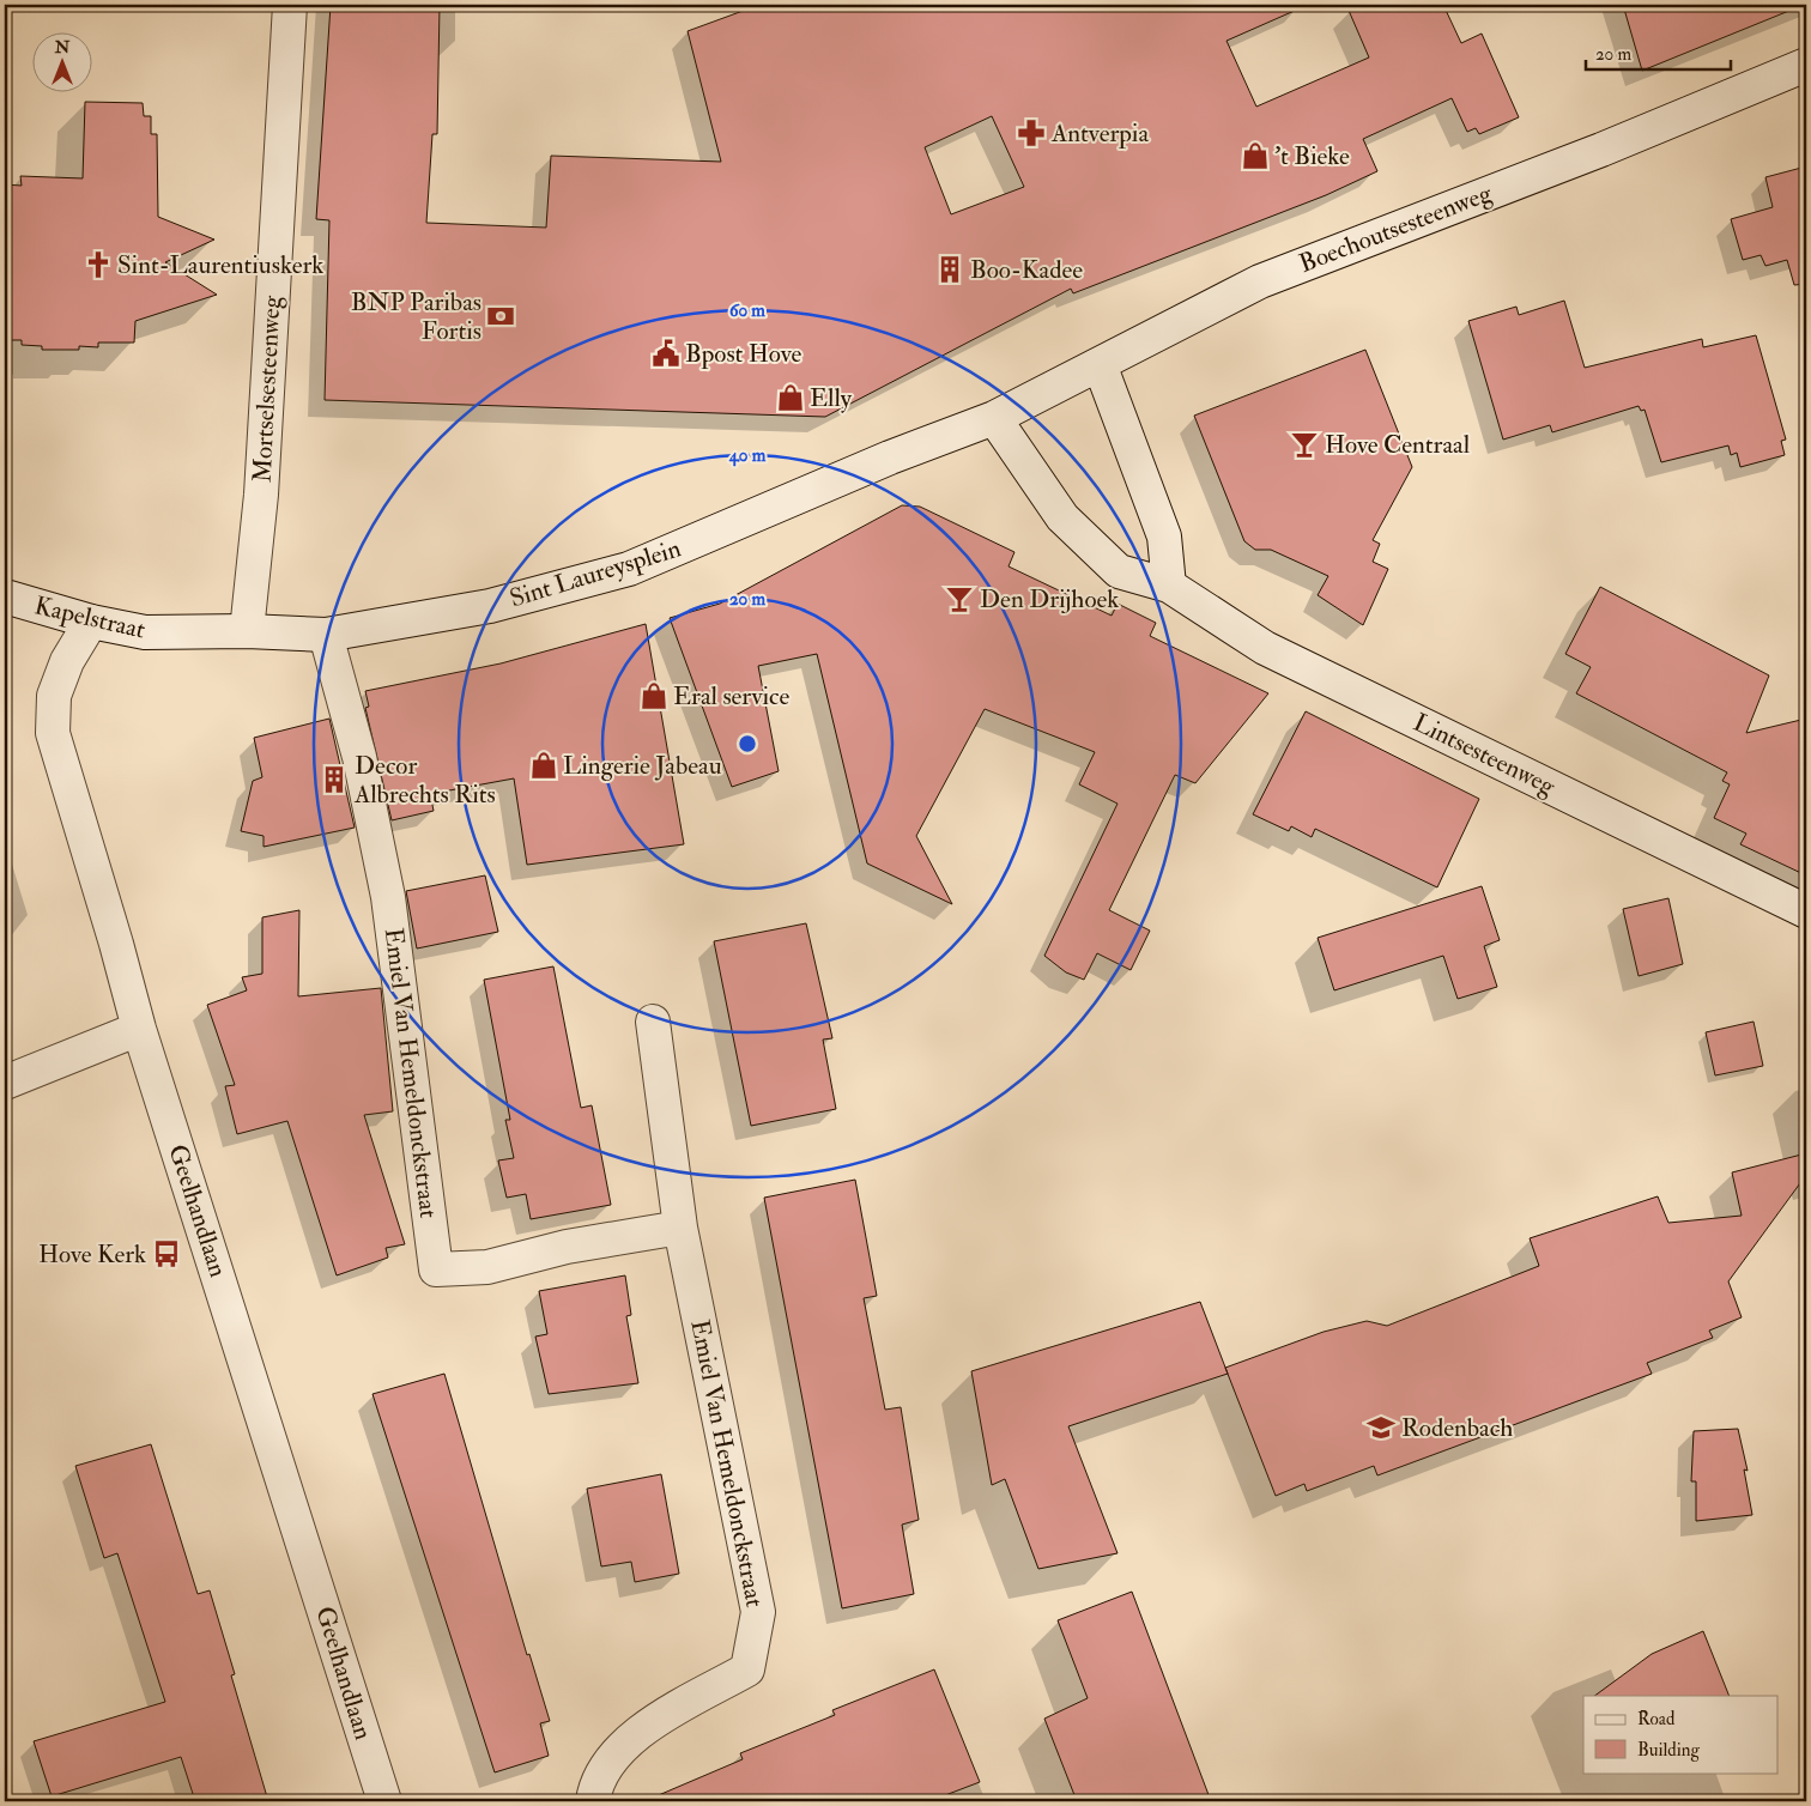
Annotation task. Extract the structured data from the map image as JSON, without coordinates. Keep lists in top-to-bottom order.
{
  "streets": {
    "street": [
      "Boechoutsesteenweg",
      "Mortselsesteenweg",
      "Sint Laureysplein",
      "Kapelstraat",
      "Lintsesteenweg",
      "Emiel Van Hemeldonckstraat",
      "Geelhandlaan"
    ]
  },
  "crossings": [
    ["Boechoutsesteenweg", "Sint Laureysplein"],
    ["Boechoutsesteenweg", "Lintsesteenweg"],
    ["Mortselsesteenweg", "Sint Laureysplein"],
    ["Mortselsesteenweg", "Kapelstraat"],
    ["Sint Laureysplein", "Kapelstraat"],
    ["Sint Laureysplein", "Lintsesteenweg"],
    ["Sint Laureysplein", "Emiel Van Hemeldonckstraat"],
    ["Kapelstraat", "Geelhandlaan"]
  ],
  "places": {
    "pharmacy": ["Antverpia"],
    "shop": [
      "'t Bieke",
      "Elly",
      "Eral service",
      "Lingerie Jabeau"
    ],
    "church": ["Sint-Laurentiuskerk"],
    "building": ["Boo-Kadee", "Decor Albrechts Rits"],
    "bank": ["BNP Paribas Fortis"],
    "public building": ["Bpost Hove"],
    "bar": ["Hove Centraal", "Den Drijhoek"],
    "bus stop": ["Hove Kerk"],
    "school or university": ["Rodenbach"]
  },
  "legend": ["Road", "Building"],
  "scale_bar": "20 m",
  "north": "top",
  "rings": ["60 m", "40 m", "20 m"]
}
